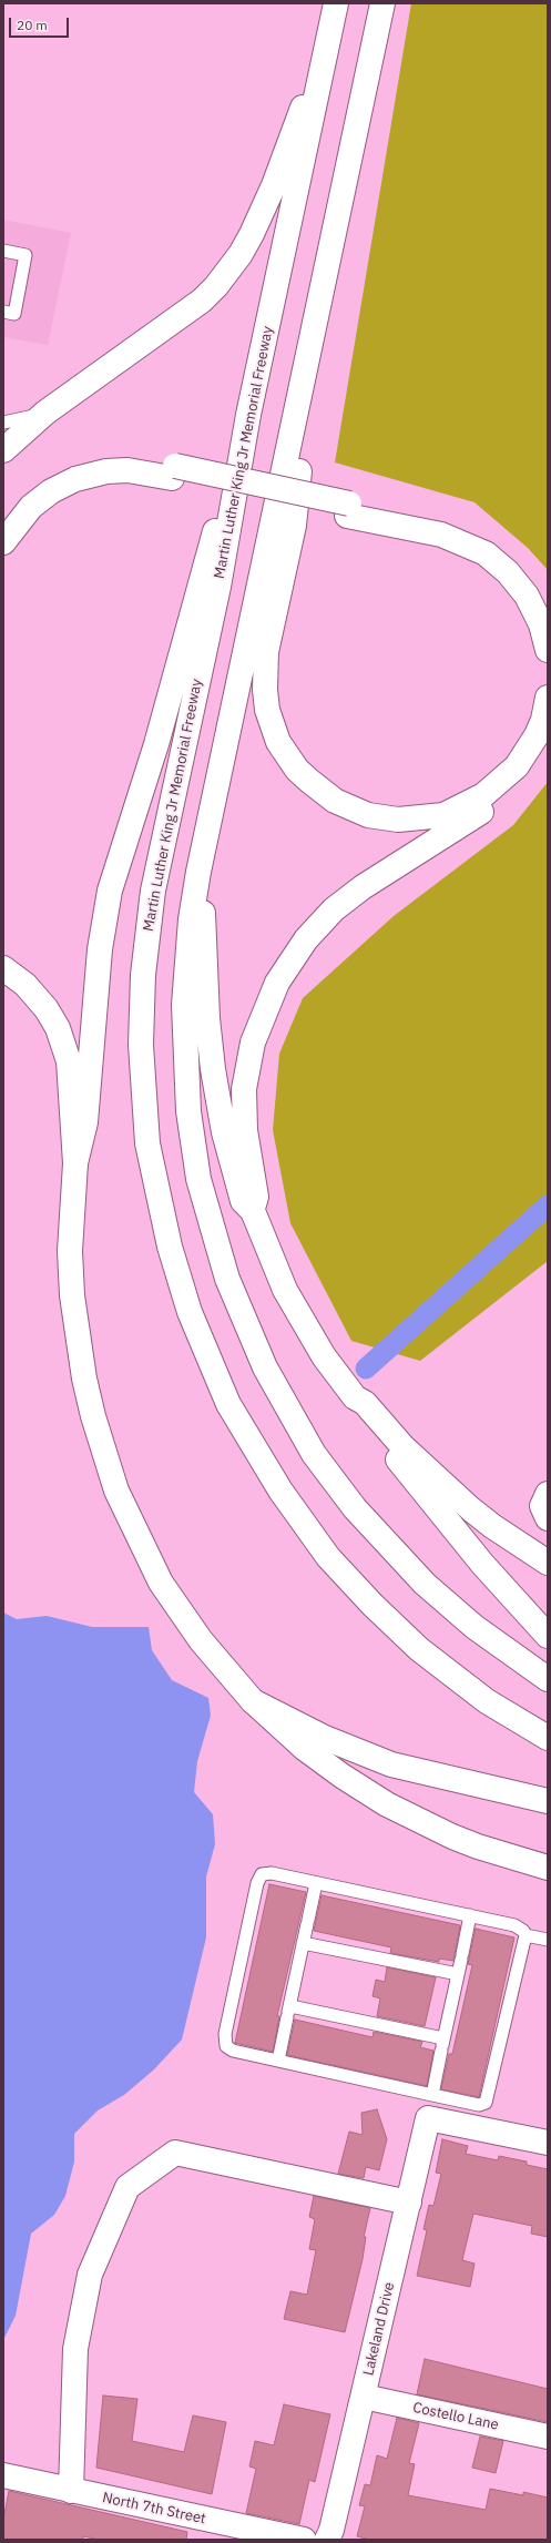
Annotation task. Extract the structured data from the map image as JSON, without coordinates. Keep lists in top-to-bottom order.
{
  "streets": {
    "main road": [
      "Martin Luther King Jr Memorial Freeway",
      "Lakeland Drive",
      "Costello Lane",
      "North 7th Street"
    ]
  },
  "crossings": [
    ["Lakeland Drive", "Costello Lane"]
  ],
  "scale_bar": "20 m"
}
